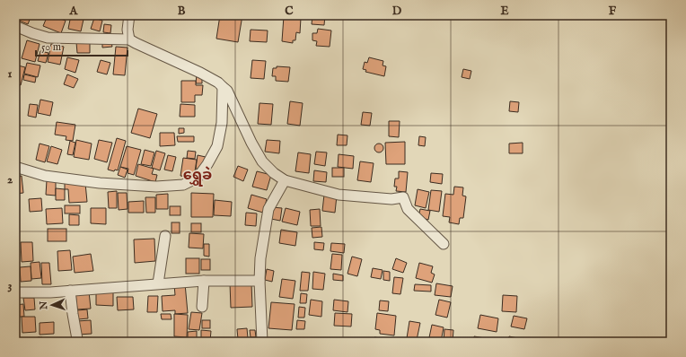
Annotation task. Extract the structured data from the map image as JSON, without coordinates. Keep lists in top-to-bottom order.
{
  "districts": ["ရွှေခဲ"],
  "scale_bar": "50 m",
  "north": "left",
  "grid": {
    "columns": [
      "A",
      "B",
      "C",
      "D",
      "E",
      "F"
    ],
    "rows": ["1", "2", "3"]
  }
}
